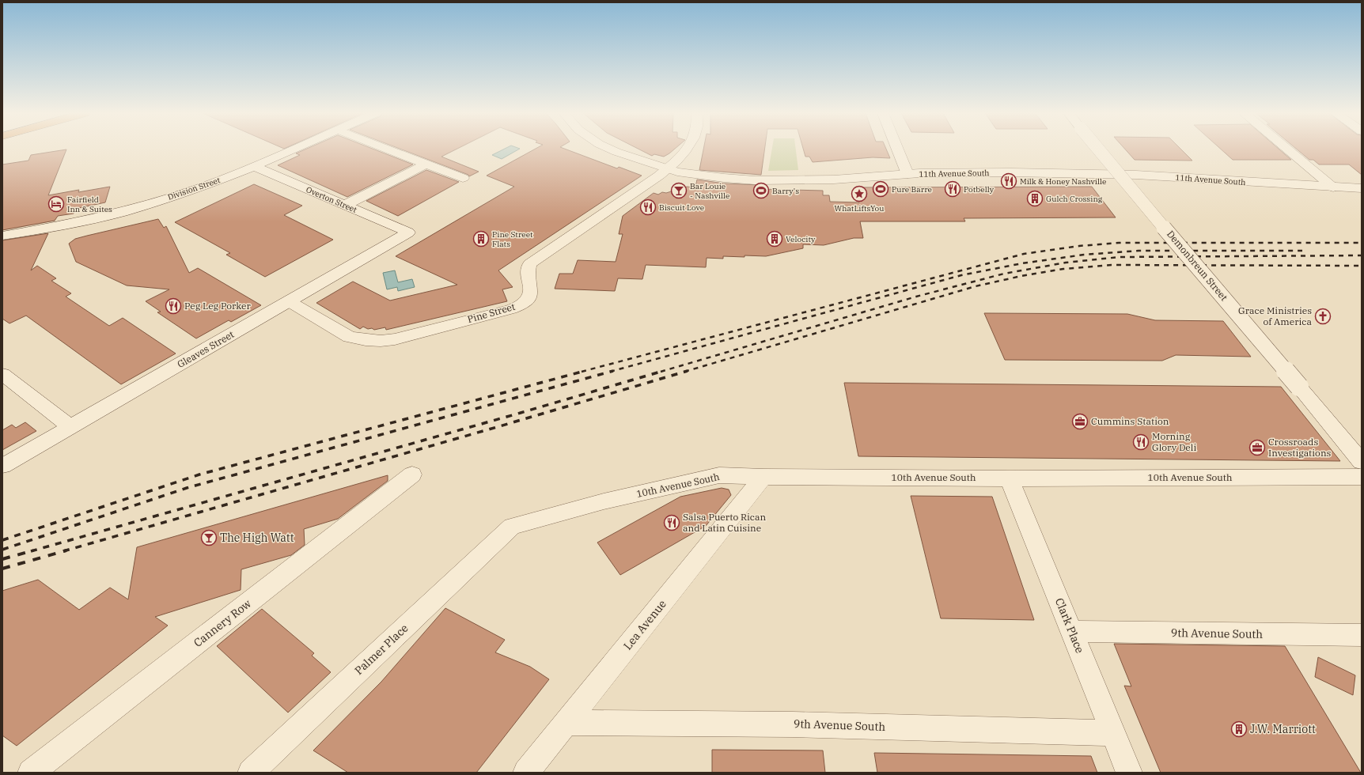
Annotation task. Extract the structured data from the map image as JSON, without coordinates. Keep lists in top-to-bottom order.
{
  "streets": {
    "street": [
      "11th Avenue South",
      "Division Street",
      "Overton Street",
      "Demonbreun Street",
      "Pine Street",
      "Gleaves Street",
      "10th Avenue South",
      "Cannery Row",
      "Lea Avenue",
      "Clark Place",
      "9th Avenue South",
      "Palmer Place"
    ]
  },
  "crossings": [
    ["11th Avenue South", "Pine Street"],
    ["Division Street", "Overton Street"],
    ["Overton Street", "Gleaves Street"],
    ["Pine Street", "Gleaves Street"],
    ["10th Avenue South", "Lea Avenue"],
    ["10th Avenue South", "Clark Place"],
    ["10th Avenue South", "Palmer Place"],
    ["Lea Avenue", "9th Avenue South"],
    ["Clark Place", "9th Avenue South"]
  ],
  "places": {
    "restaurant": [
      "Milk & Honey Nashville",
      "Potbelly",
      "Biscuit Love",
      "Peg Leg Porker",
      "Morning Glory Deli",
      "Salsa Puerto Rican and Latin Cuisine"
    ],
    "sports": ["Pure Barre", "Barry's"],
    "bar": ["Bar Louie - Nashville", "The High Watt"],
    "place": ["WhatLiftsYou"],
    "building": [
      "Gulch Crossing",
      "Pine Street Flats",
      "Velocity",
      "J.W. Marriott"
    ],
    "hotel": ["Fairfield Inn & Suites"],
    "church": ["Grace Ministries of America"],
    "office": ["Cummins Station", "Crossroads Investigations"]
  }
}
